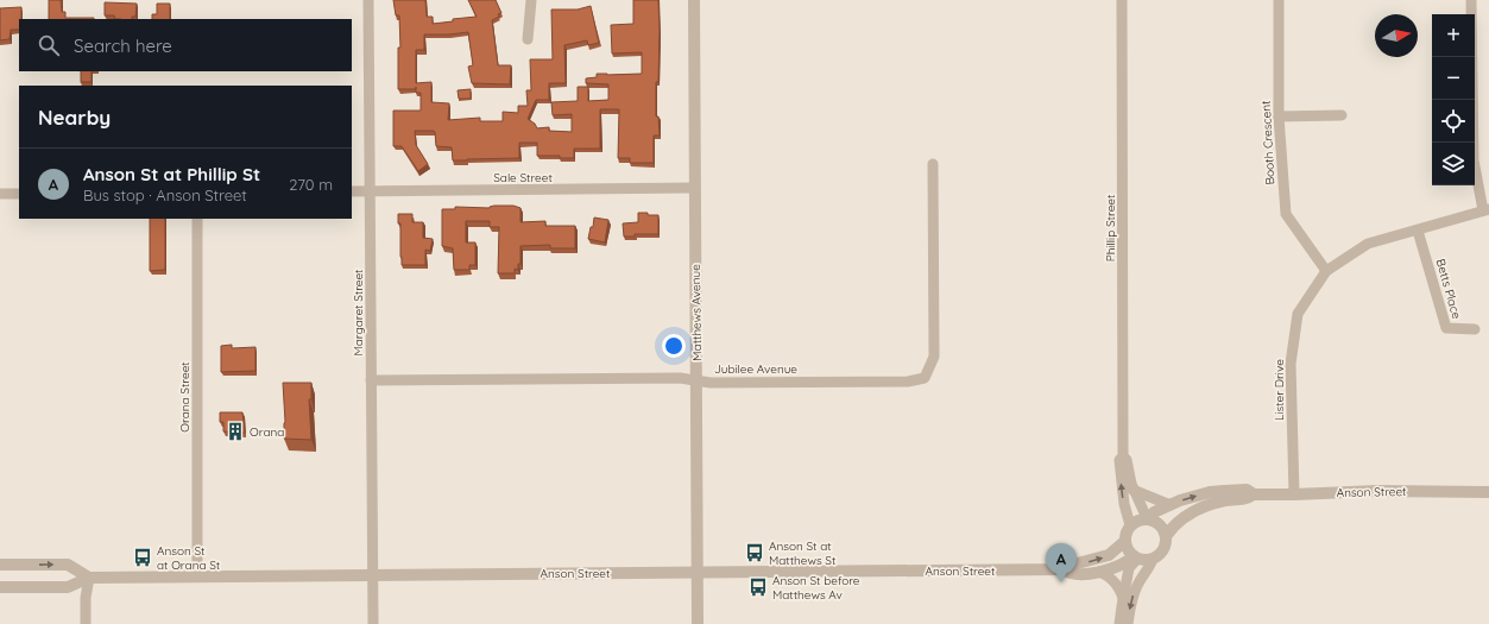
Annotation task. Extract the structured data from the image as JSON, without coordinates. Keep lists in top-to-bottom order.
{
  "streets": {
    "street": [
      "Booth Crescent",
      "Sale Street",
      "Phillip Street",
      "Betts Place",
      "Margaret Street",
      "Matthews Avenue",
      "Jubilee Avenue",
      "Lister Drive",
      "Orana Street",
      "Anson Street"
    ]
  },
  "crossings": [
    ["Booth Crescent", "Lister Drive"],
    ["Sale Street", "Margaret Street"],
    ["Sale Street", "Matthews Avenue"],
    ["Phillip Street", "Anson Street"],
    ["Betts Place", "Lister Drive"],
    ["Margaret Street", "Jubilee Avenue"],
    ["Margaret Street", "Anson Street"],
    ["Matthews Avenue", "Jubilee Avenue"],
    ["Matthews Avenue", "Anson Street"],
    ["Lister Drive", "Anson Street"],
    ["Orana Street", "Anson Street"]
  ],
  "places": {
    "building": ["Orana"],
    "bus stop": ["Anson St at Matthews St", "Anson St at Orana St", "Anson St before Matthews Av"]
  },
  "north": "right",
  "page": {
    "map_buttons": ["+", "−"],
    "search": "Search here",
    "heading": "Nearby",
    "list": [
      {
        "mark": "A",
        "name": "Anson St at Phillip St",
        "note": "Bus stop · Anson Street",
        "value": "270 m"
      }
    ],
    "pins": "A"
  }
}
